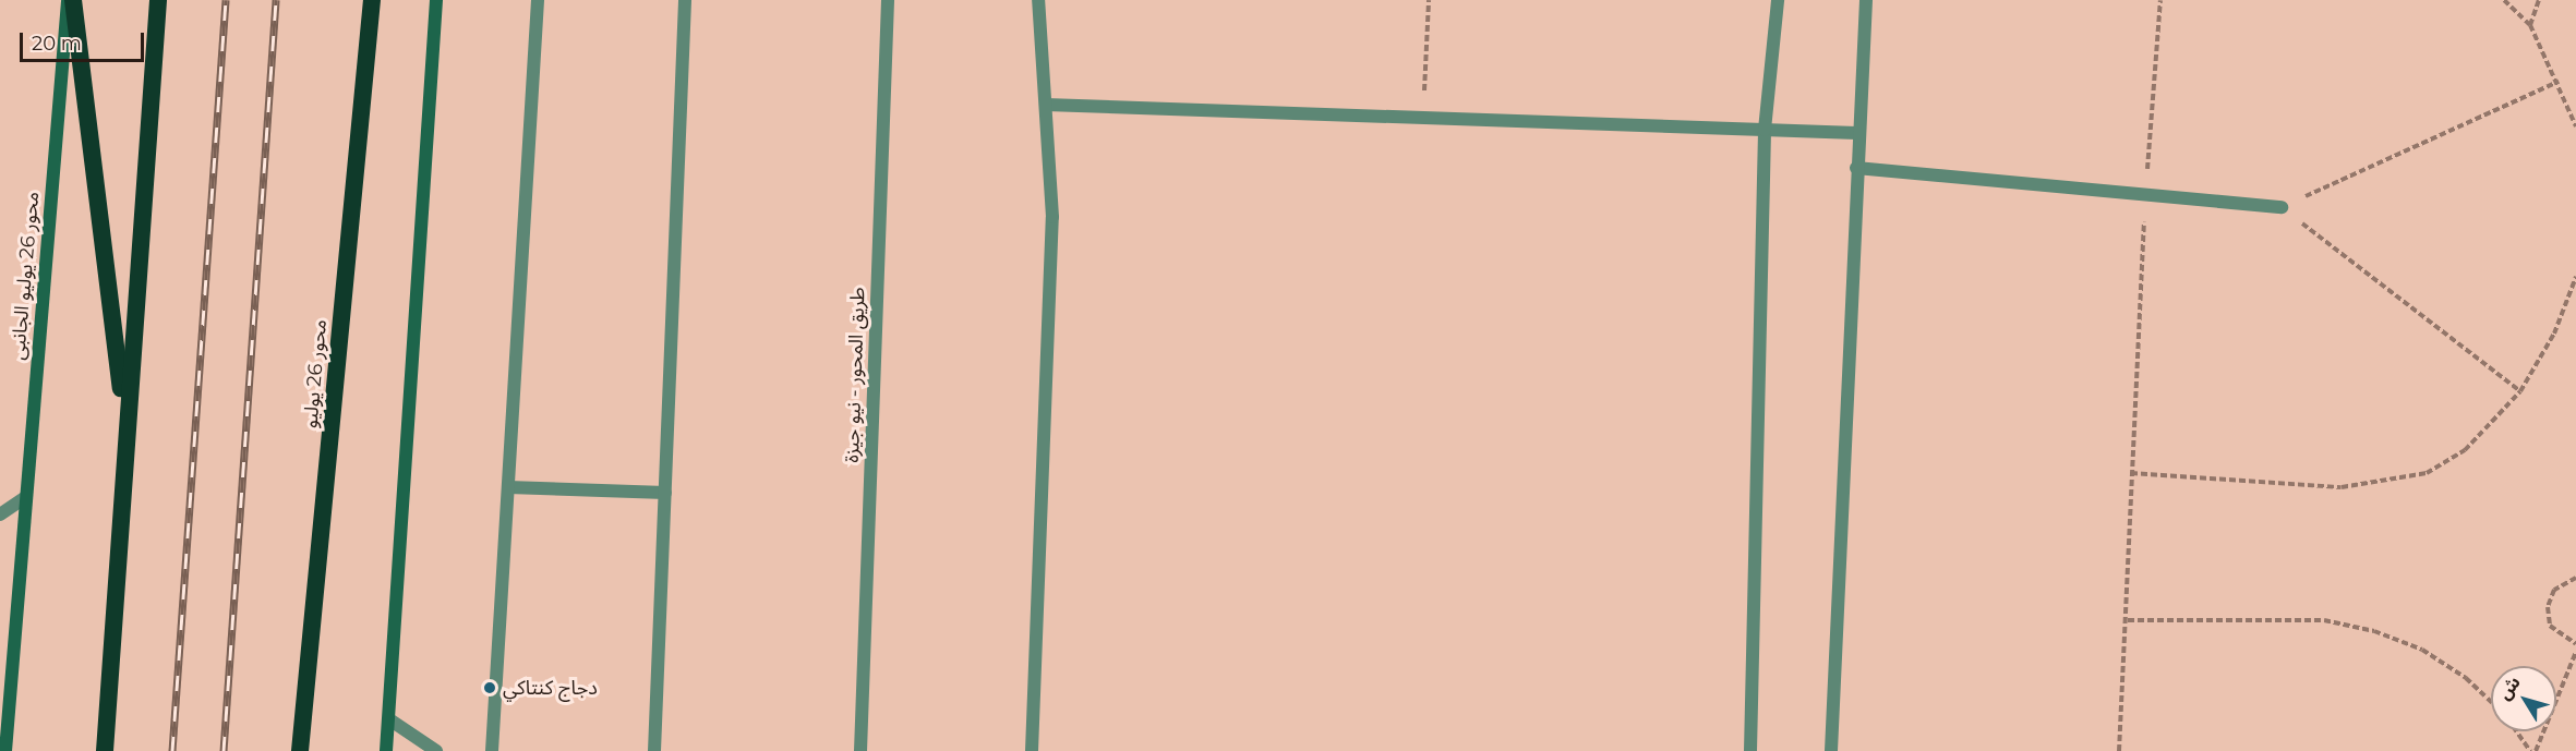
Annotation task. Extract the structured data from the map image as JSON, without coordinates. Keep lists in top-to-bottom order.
{
  "streets": {
    "highway": ["محور 26 يوليو"],
    "main road": ["محور 26 يوليو الجانبى"],
    "street": ["طريق المحور - نيو جيزة"]
  },
  "places": ["دجاج كنتاكي"],
  "scale_bar": "20 m",
  "north": "top left"
}
